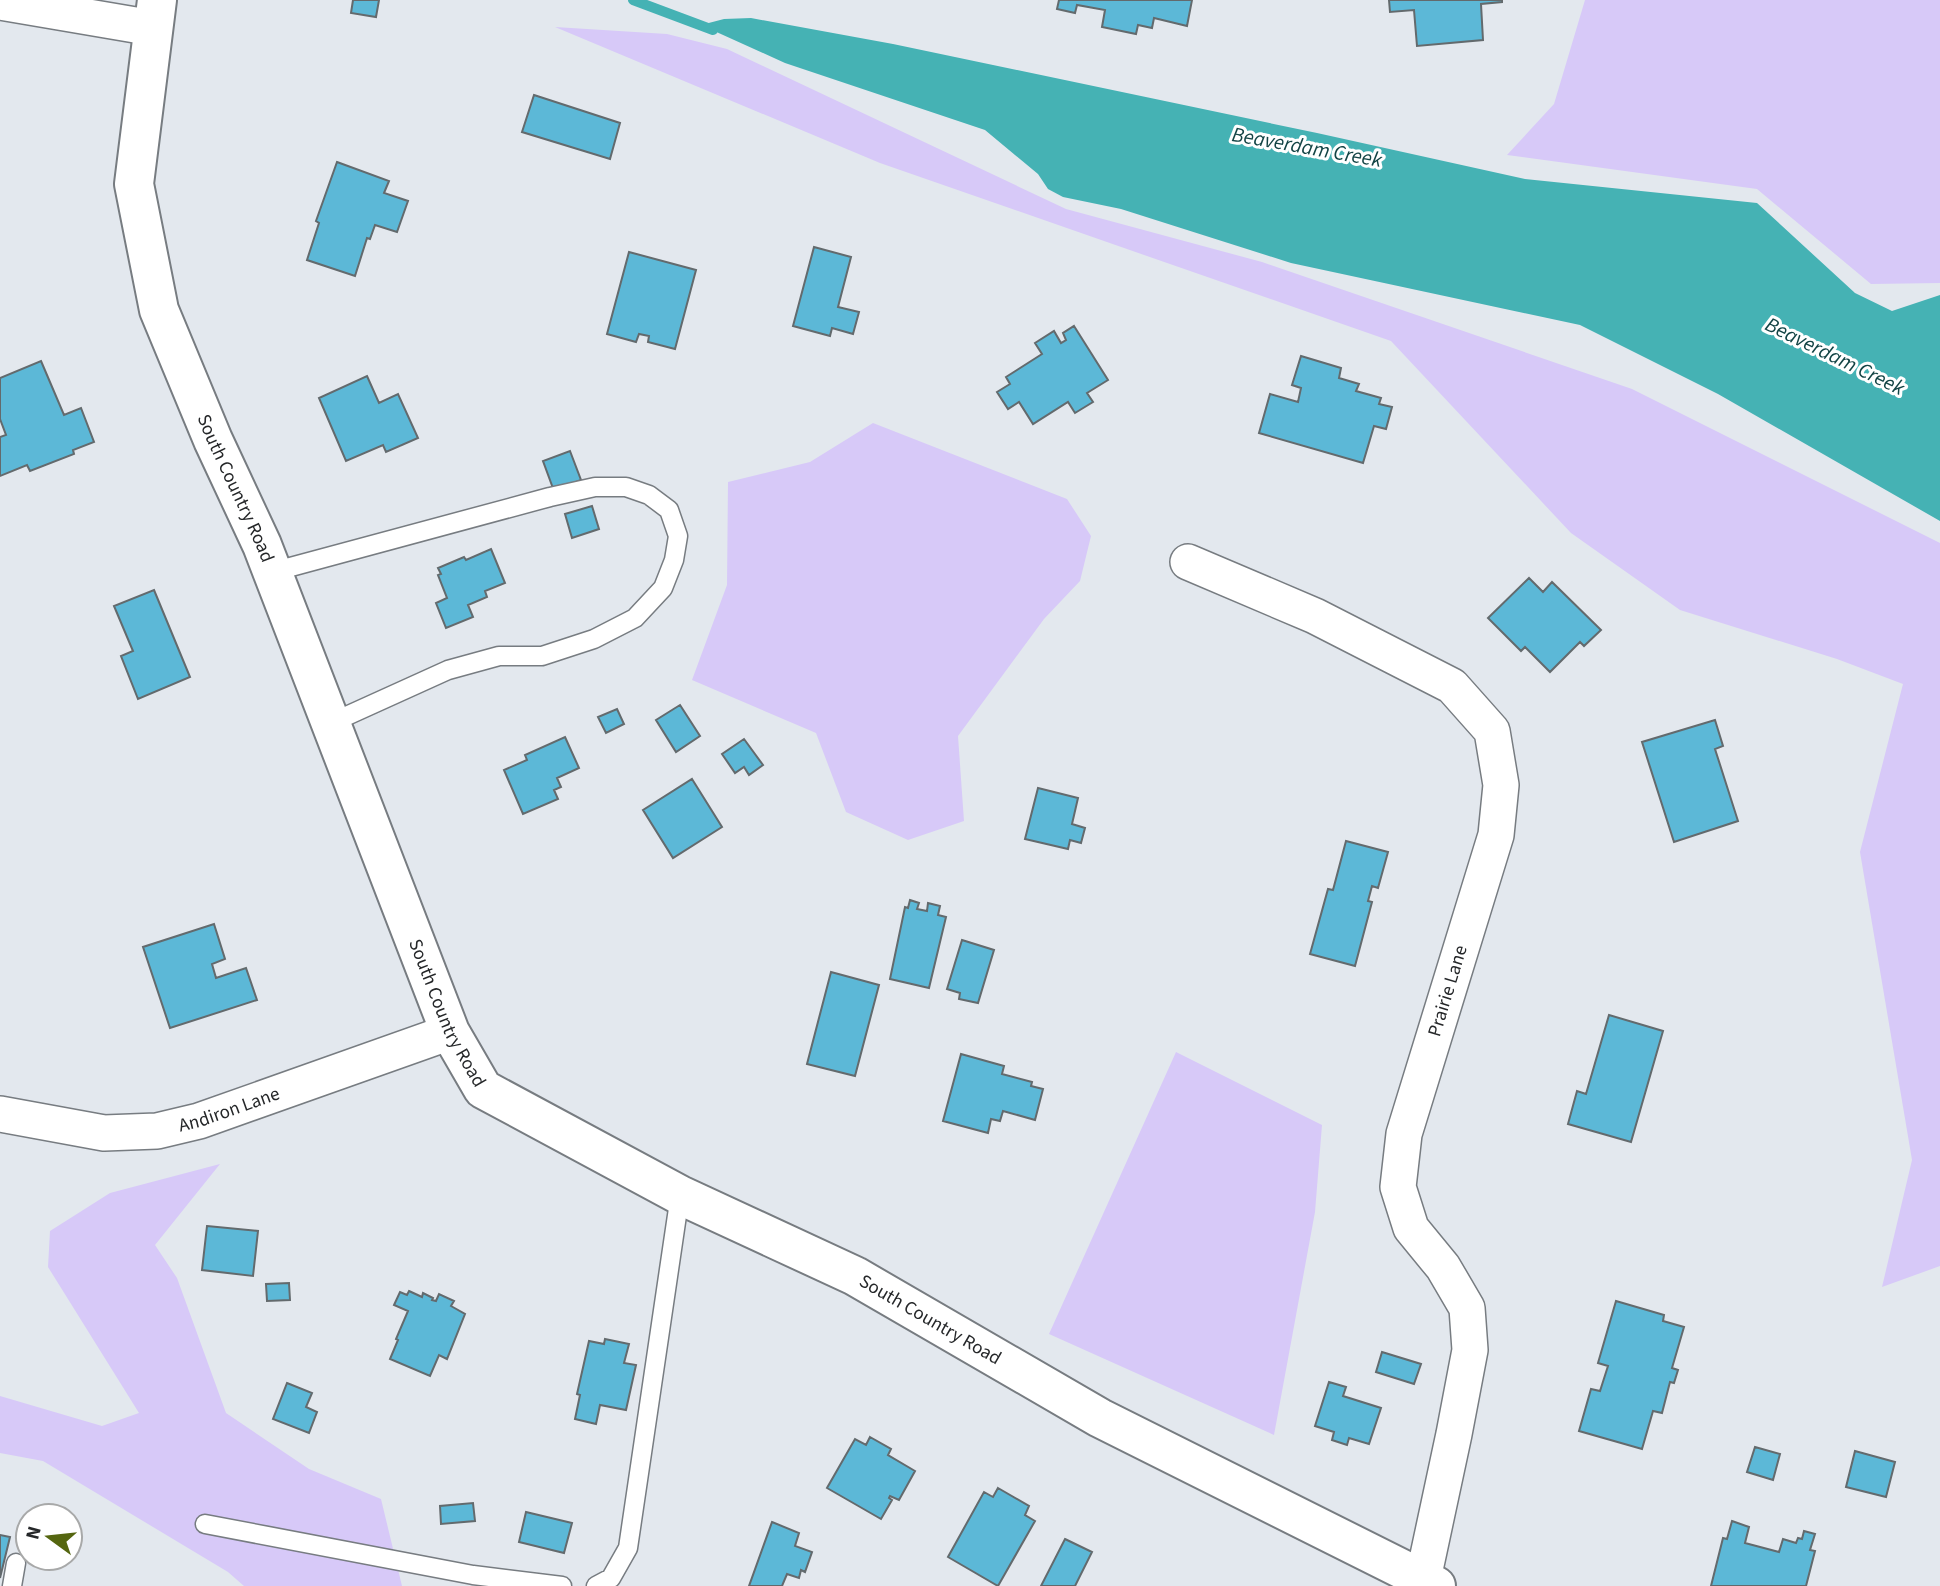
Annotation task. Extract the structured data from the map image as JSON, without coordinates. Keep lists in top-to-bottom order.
{
  "streets": {
    "main road": ["South Country Road"],
    "street": ["Prairie Lane", "Andiron Lane"]
  },
  "crossings": [
    ["South Country Road", "Prairie Lane"],
    ["South Country Road", "Andiron Lane"]
  ],
  "water": ["Beaverdam Creek"],
  "north": "left"
}
